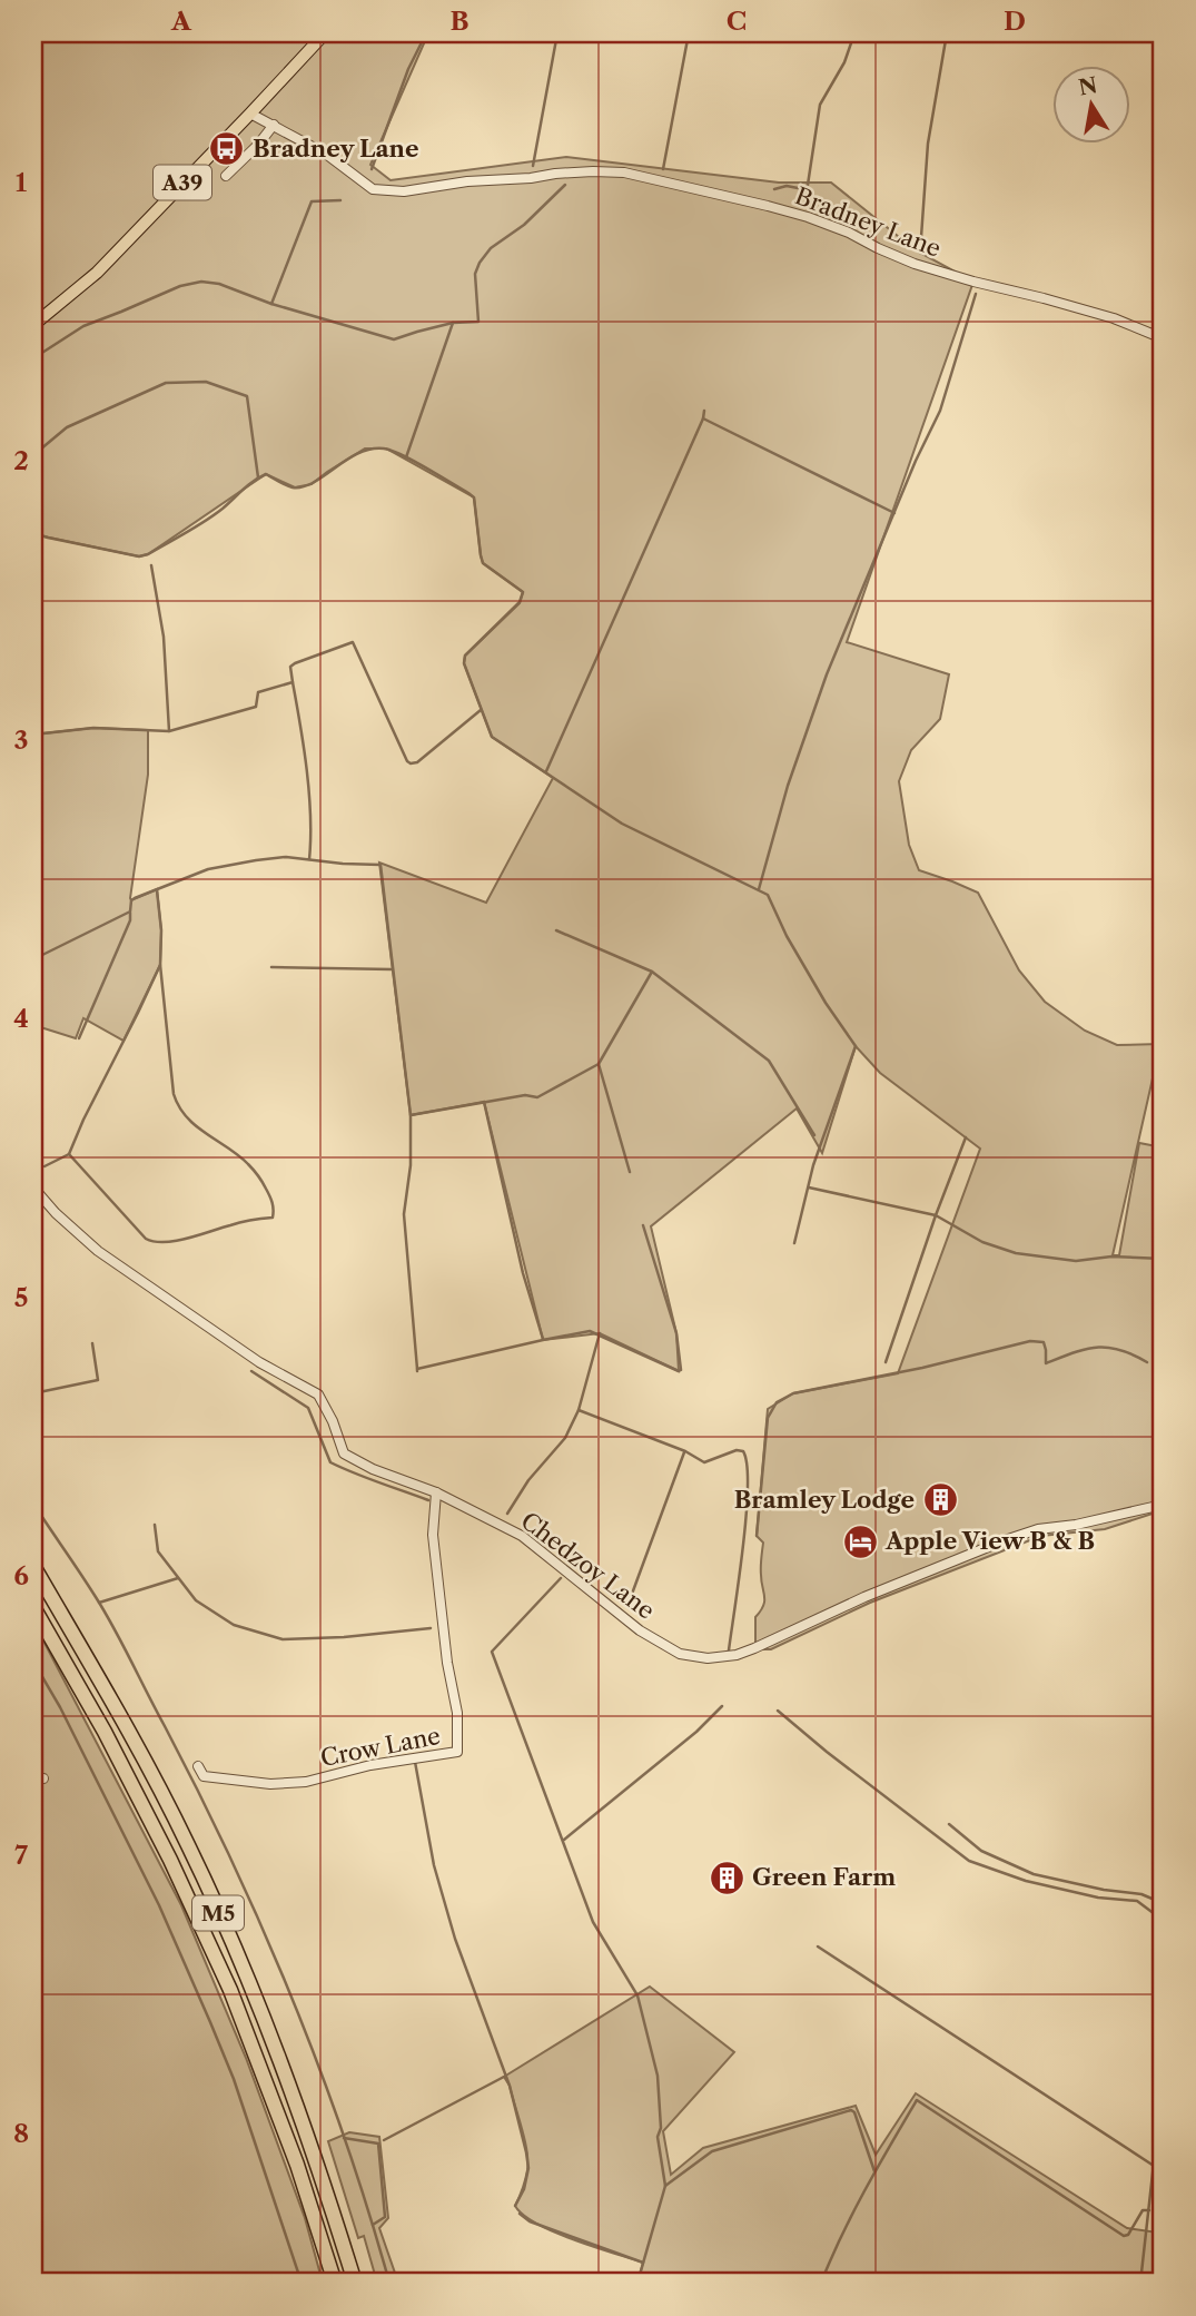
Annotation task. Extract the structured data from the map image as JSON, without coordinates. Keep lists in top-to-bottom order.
{
  "streets": {
    "highway": ["M5"],
    "main road": ["A39"],
    "street": ["Bradney Lane", "Chedzoy Lane", "Crow Lane"]
  },
  "crossings": [
    ["A39", "Bradney Lane"],
    ["Chedzoy Lane", "Crow Lane"]
  ],
  "places": {
    "bus stop": ["Bradney Lane"],
    "building": ["Bramley Lodge", "Green Farm"],
    "hotel": ["Apple View B & B"]
  },
  "north": "top",
  "grid": {
    "columns": [
      "A",
      "B",
      "C",
      "D"
    ],
    "rows": [
      "1",
      "2",
      "3",
      "4",
      "5",
      "6",
      "7",
      "8"
    ]
  }
}
